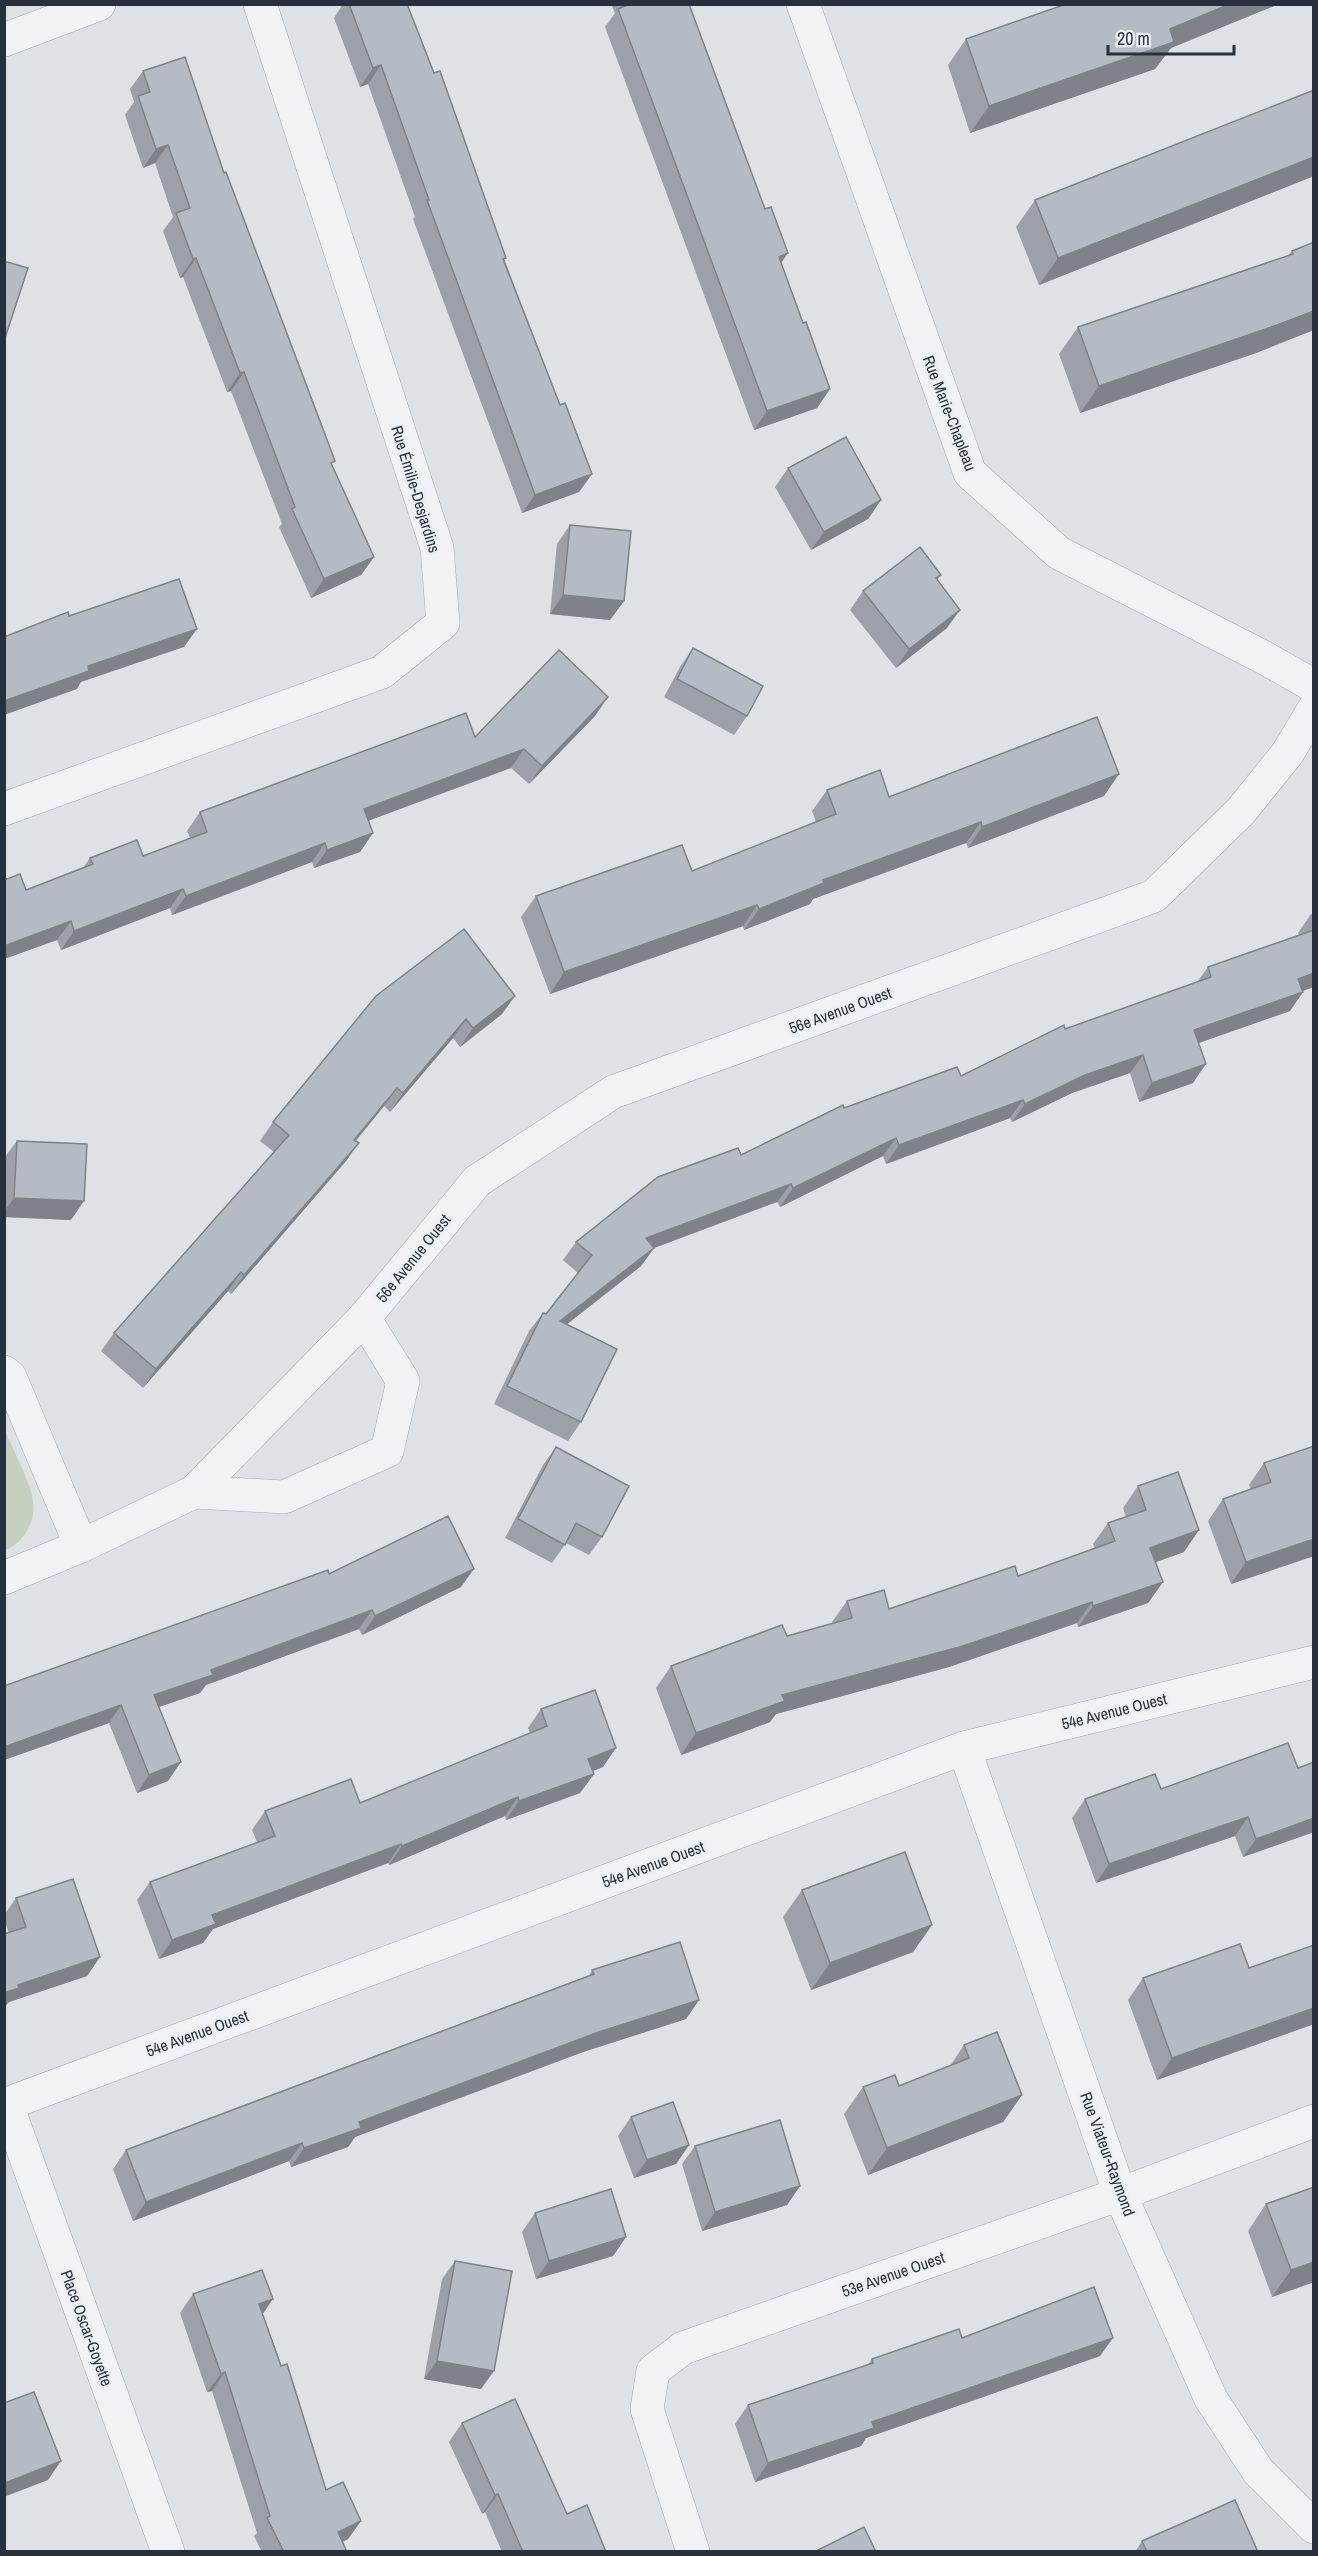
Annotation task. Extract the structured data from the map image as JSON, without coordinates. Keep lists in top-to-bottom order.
{
  "streets": {
    "street": [
      "Rue Marie-Chapleau",
      "Rue Émilie-Desjardins",
      "56e Avenue Ouest",
      "54e Avenue Ouest",
      "Rue Viateur-Raymond",
      "53e Avenue Ouest",
      "Place Oscar-Goyette"
    ]
  },
  "crossings": [
    ["54e Avenue Ouest", "Rue Viateur-Raymond"],
    ["54e Avenue Ouest", "Place Oscar-Goyette"],
    ["Rue Viateur-Raymond", "53e Avenue Ouest"]
  ],
  "scale_bar": "20 m"
}
